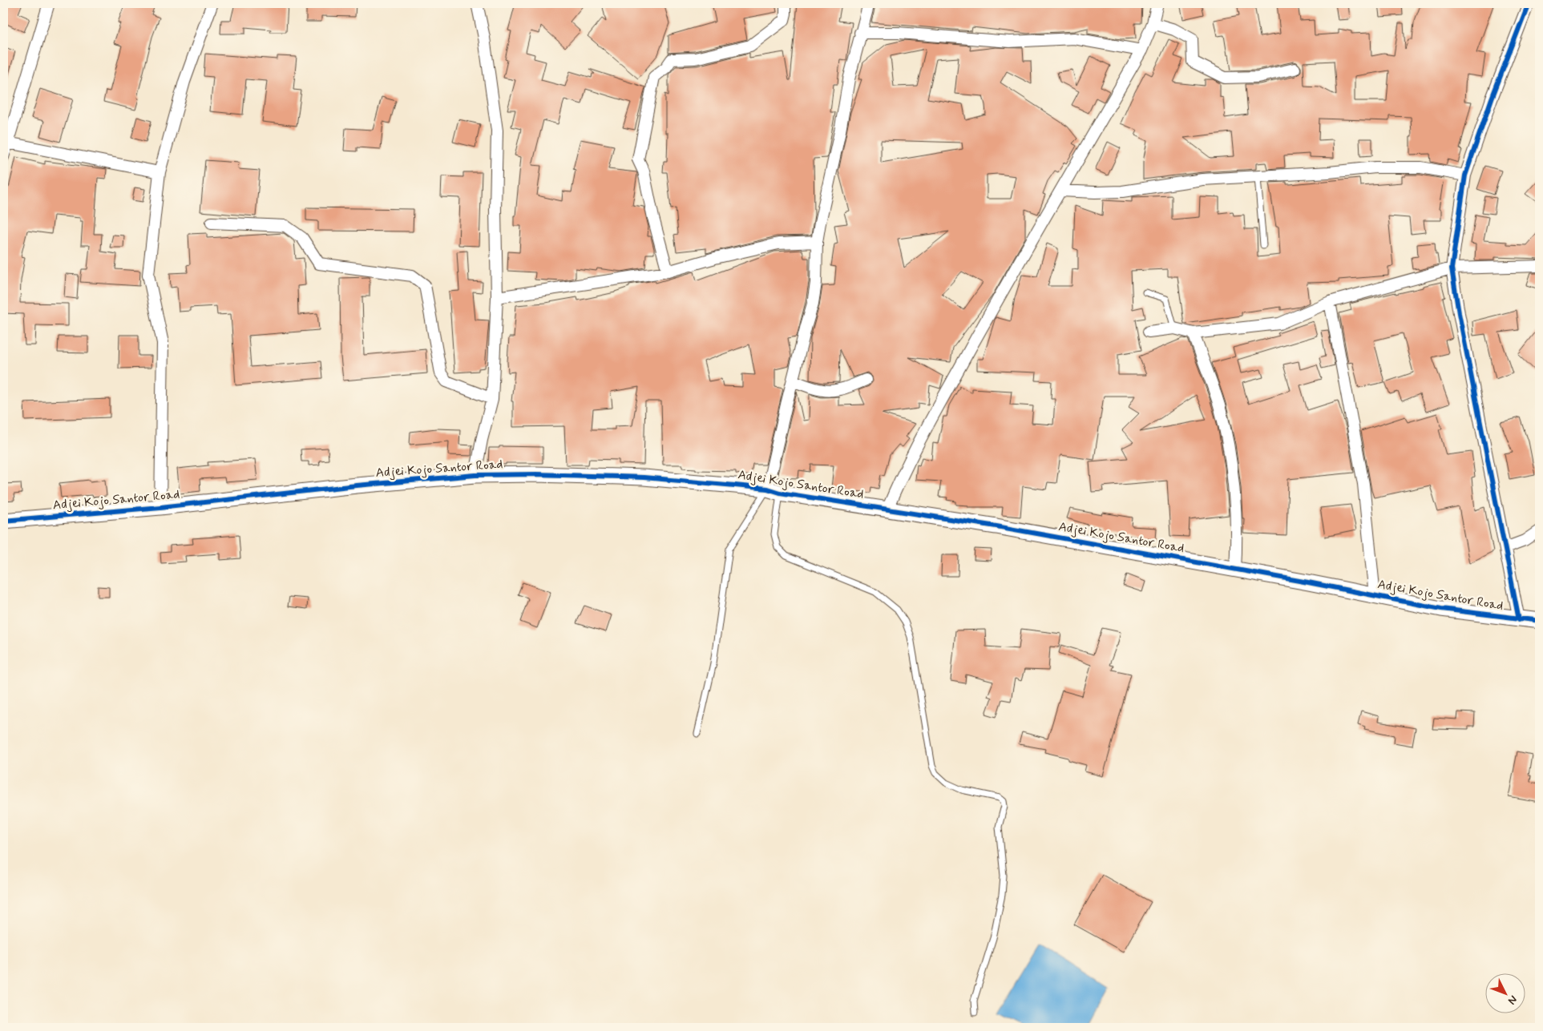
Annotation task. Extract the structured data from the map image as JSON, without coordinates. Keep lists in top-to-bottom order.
{
  "streets": {
    "street": ["Adjei Kojo Santor Road"]
  },
  "north": "bottom right"
}
